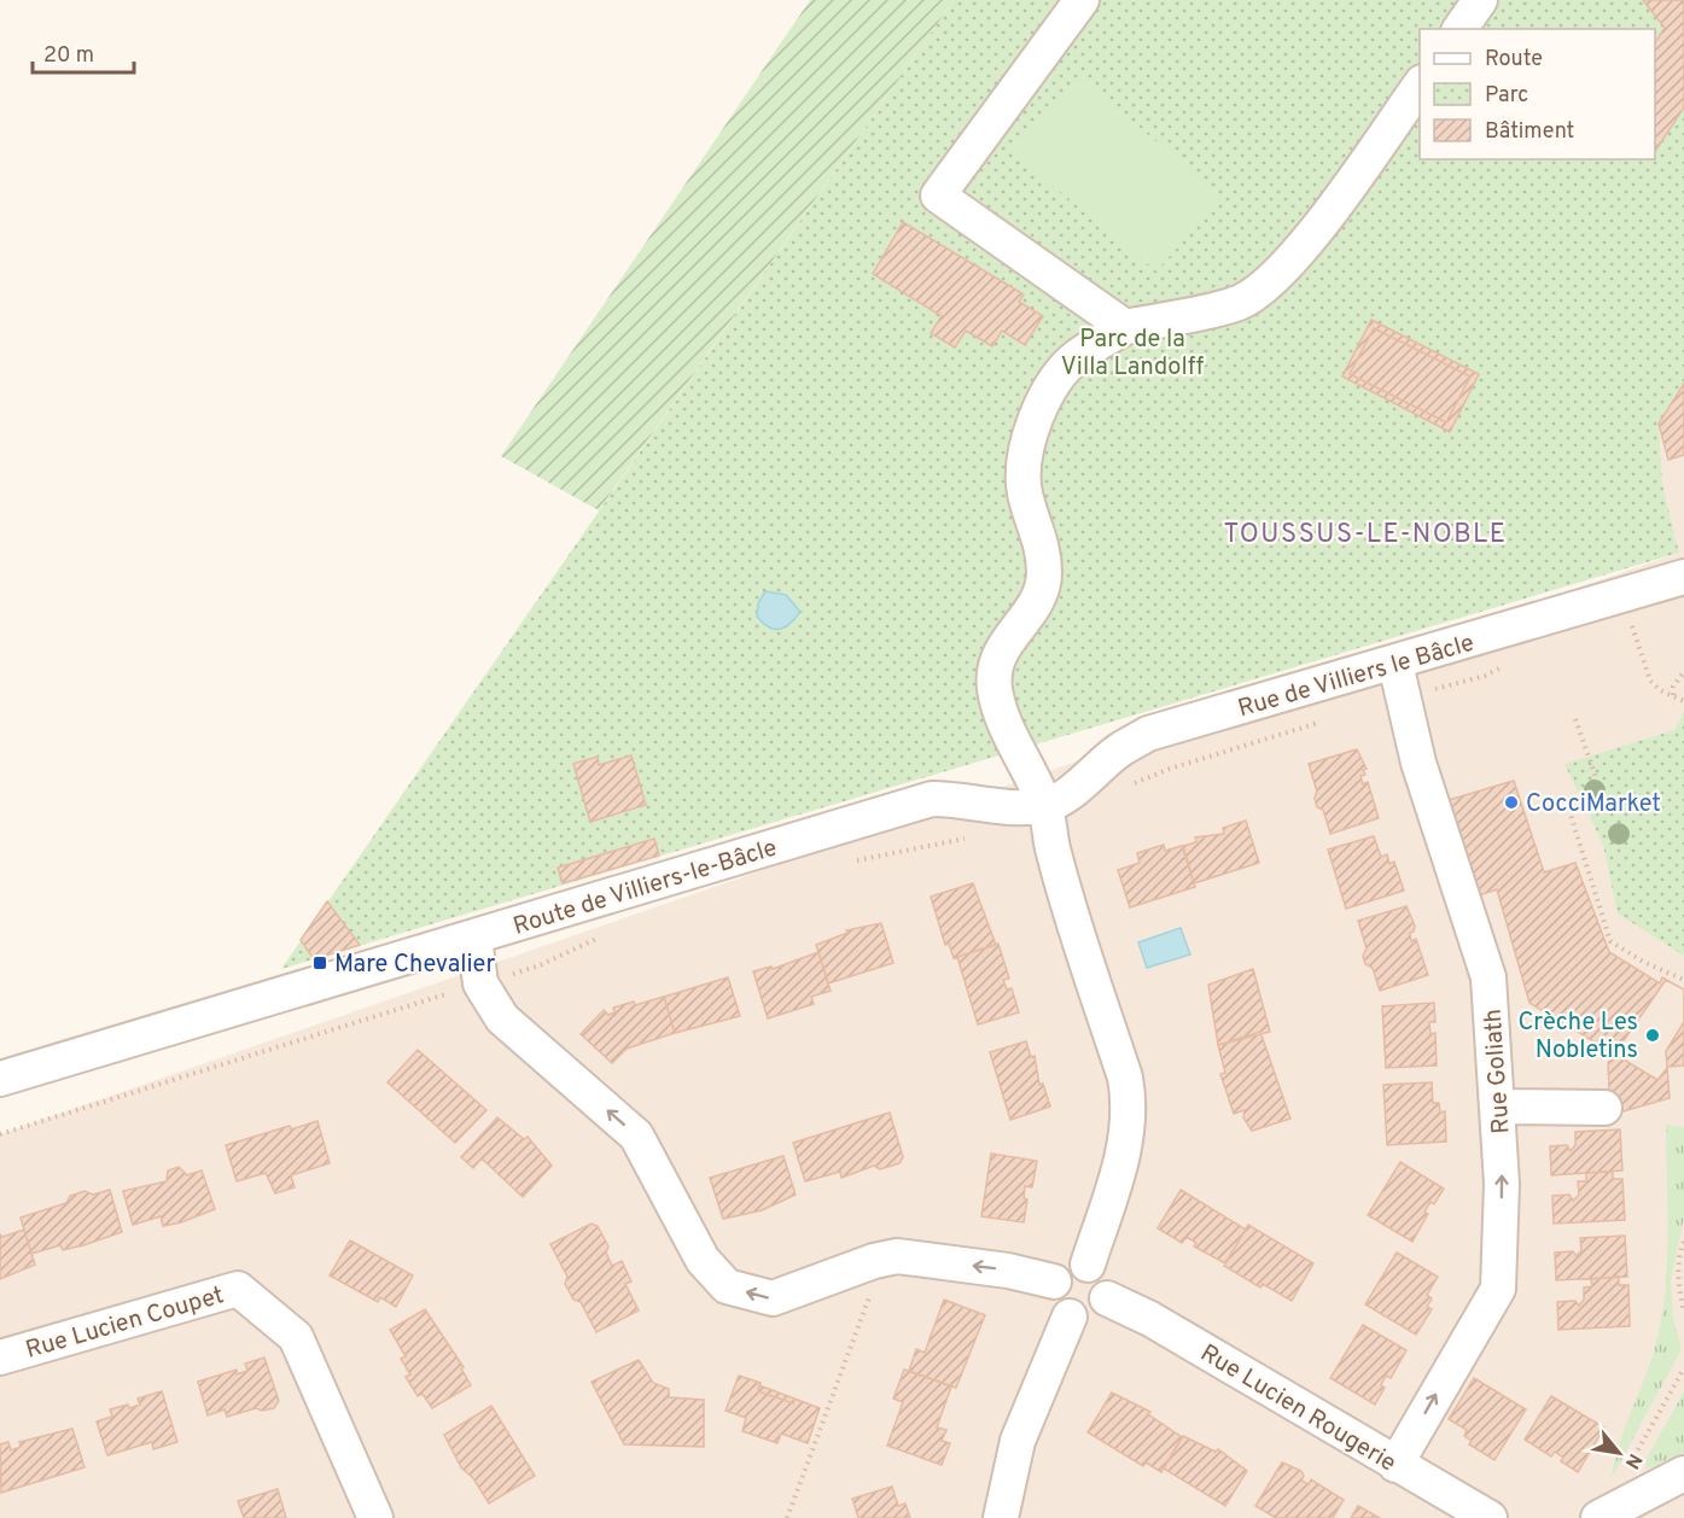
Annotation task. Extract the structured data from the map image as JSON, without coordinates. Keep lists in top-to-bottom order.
{
  "streets": {
    "street": [
      "Rue de Villiers le Bâcle",
      "Route de Villiers-le-Bâcle",
      "Rue Goliath",
      "Rue Lucien Coupet",
      "Rue Lucien Rougerie"
    ]
  },
  "crossings": [
    ["Rue de Villiers le Bâcle", "Route de Villiers-le-Bâcle"],
    ["Rue de Villiers le Bâcle", "Rue Goliath"],
    ["Rue Goliath", "Rue Lucien Rougerie"]
  ],
  "one_way": ["Rue Goliath"],
  "districts": ["TOUSSUS-LE-NOBLE"],
  "parks": ["Parc de la Villa Landolff"],
  "places": {
    "other": ["CocciMarket", "Crèche Les Nobletins"],
    "transit": ["Mare Chevalier"]
  },
  "legend": ["Route", "Parc", "Bâtiment"],
  "scale_bar": "20 m",
  "north": "bottom right"
}
